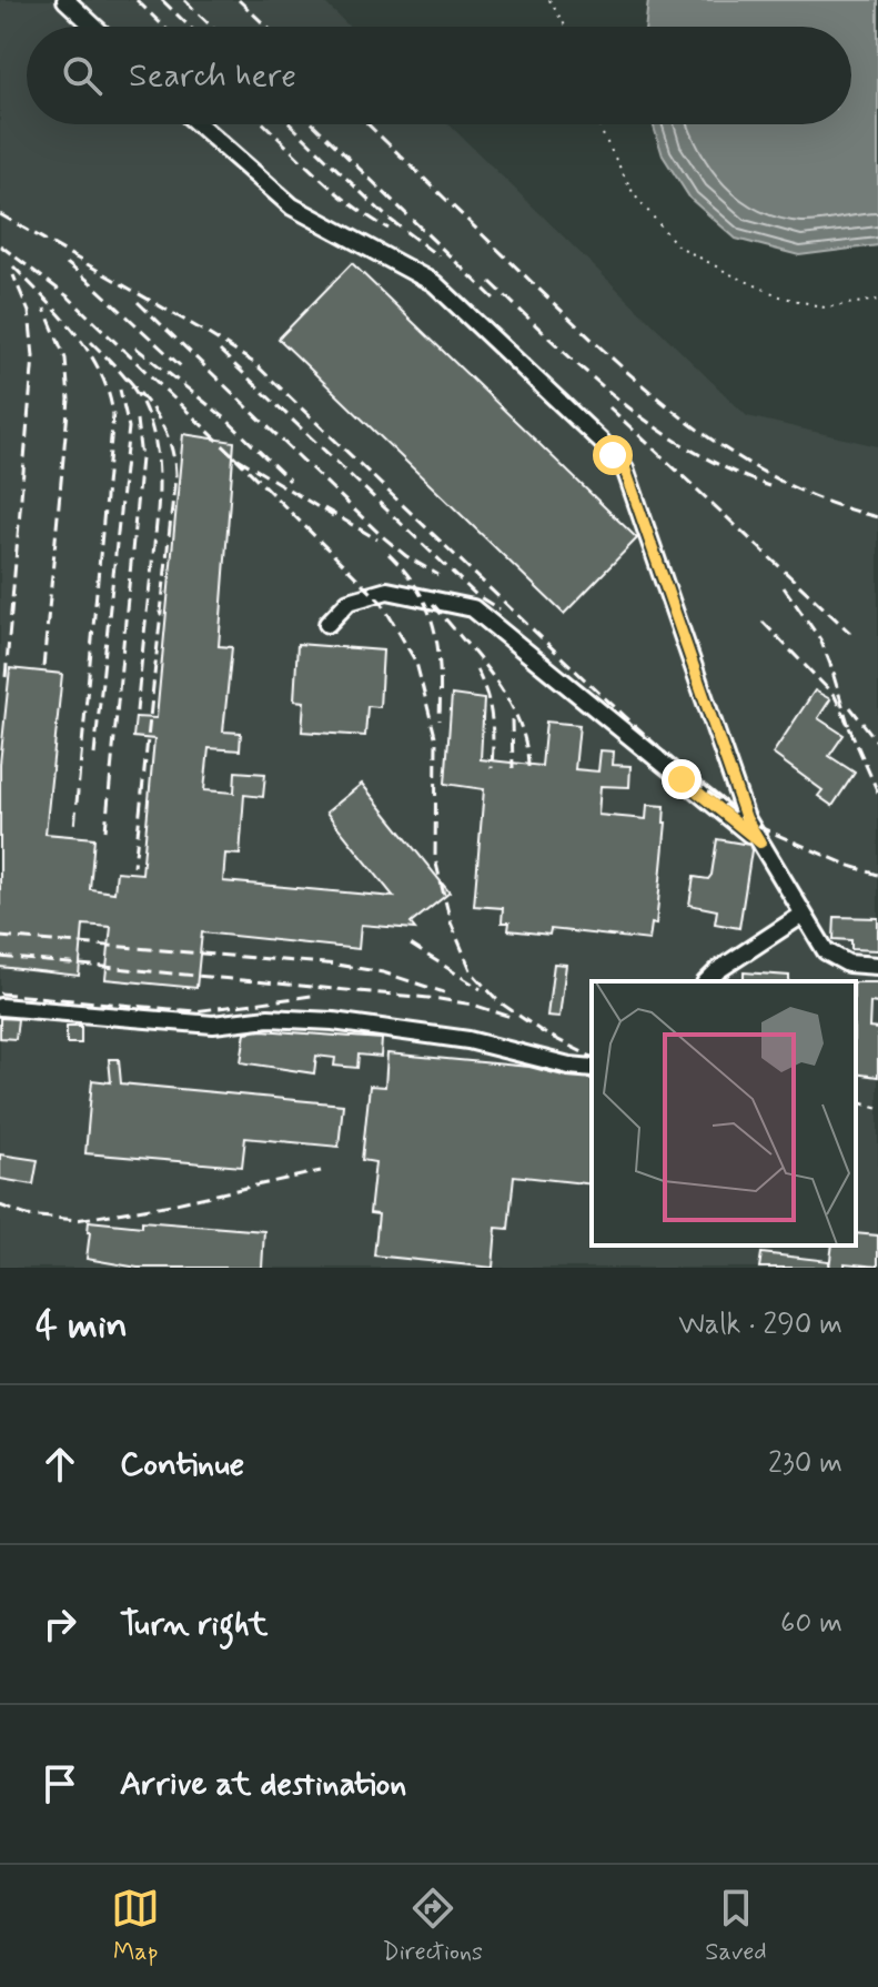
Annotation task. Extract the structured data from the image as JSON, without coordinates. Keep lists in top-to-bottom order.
{
  "page": {
    "search": "Search here",
    "heading": ["4 min", "Walk · 290 m"],
    "list": [
      ["Continue", "230 m"],
      ["Turn right", "60 m"],
      "Arrive at destination"
    ],
    "nav": ["Map", "Directions", "Saved"]
  }
}
